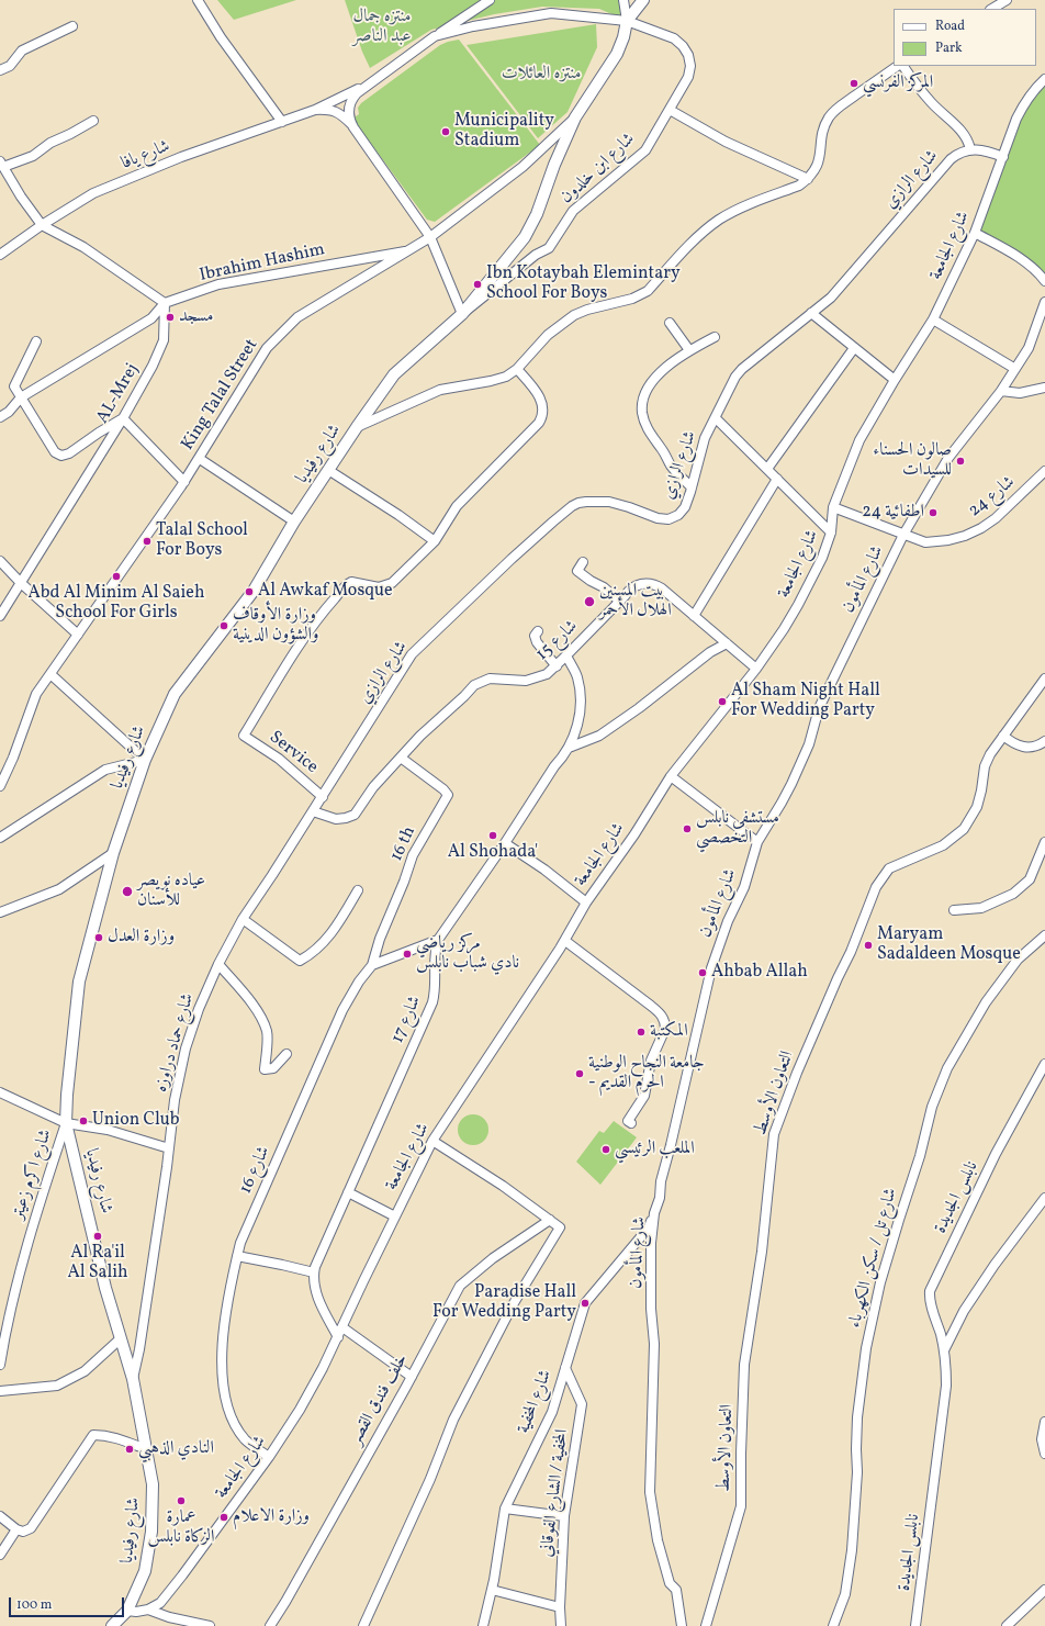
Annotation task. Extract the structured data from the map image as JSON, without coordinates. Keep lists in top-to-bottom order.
{
  "streets": {
    "main road": ["شارع رفيديا"],
    "street": [
      "شارع يافا",
      "شارع ابن خلدون",
      "شارع الرازي",
      "شارع الجامعة",
      "Ibrahim Hashim",
      "AL-Mrej",
      "King Talal Street",
      "شارع 24",
      "شارع المأمون",
      "شارع 15",
      "Service",
      "16 th",
      "شارع 17",
      "شارع حماد دراوزه",
      "التعاون الأوسط",
      "شارع 16",
      "شارع اكرم زعيتر",
      "نابلس الجديدة",
      "شارع تل / سكن الكهرباء",
      "خلف فندق القصر",
      "شارع المخفية",
      "المخفية / الشارع الفوقاني"
    ]
  },
  "crossings": [
    ["شارع ابن خلدون", "شارع رفيديا"],
    ["شارع الرازي", "Service"],
    ["شارع الرازي", "شارع حماد دراوزه"],
    ["شارع الجامعة", "شارع 24"],
    ["شارع الجامعة", "شارع 15"],
    ["شارع الجامعة", "شارع 16"],
    ["Ibrahim Hashim", "AL-Mrej"],
    ["Ibrahim Hashim", "King Talal Street"],
    ["King Talal Street", "شارع رفيديا"],
    ["شارع رفيديا", "شارع حماد دراوزه"],
    ["شارع رفيديا", "شارع اكرم زعيتر"],
    ["شارع 24", "شارع المأمون"],
    ["شارع المأمون", "شارع المخفية"],
    ["شارع 15", "16 th"],
    ["شارع 15", "شارع 17"],
    ["شارع 15", "شارع حماد دراوزه"],
    ["Service", "شارع حماد دراوزه"],
    ["16 th", "شارع 16"],
    ["شارع المخفية", "المخفية / الشارع الفوقاني"]
  ],
  "parks": ["منتزه جمال عبد الناصر", "منتزه العائلات"],
  "places": [
    "المركز الفرنسي",
    "Municipality Stadium",
    "Ibn Kotaybah Elemintary School For Boys",
    "مسجد",
    "صالون الحسناء للسيدات",
    "اطفائية 24",
    "Talal School For Boys",
    "Abd Al Minim Al Saieh School For Girls",
    "Al Awkaf Mosque",
    "بيت المسنين الهلال الأحمر",
    "وزارة الأوقاف والشؤون الدينية",
    "Al Sham Night Hall For Wedding Party",
    "مستشفى نابلس التخصصي",
    "Al Shohada'",
    "عياده نويصر للأسنان",
    "وزارة العدل",
    "Maryam Sadaldeen Mosque",
    "مركز رياضي نادي شباب نابلس",
    "Ahbab Allah",
    "المكتبة",
    "جامعة النجاح الوطنية - الحرم القديم",
    "Union Club",
    "الملعب الرئيسي",
    "Al Ra'il Al Salih",
    "Paradise Hall For Wedding Party",
    "النادي الذهبي",
    "عمارة الزكاة نابلس",
    "وزارة الاعلام"
  ],
  "legend": ["Road", "Park"],
  "scale_bar": "100 m"
}
